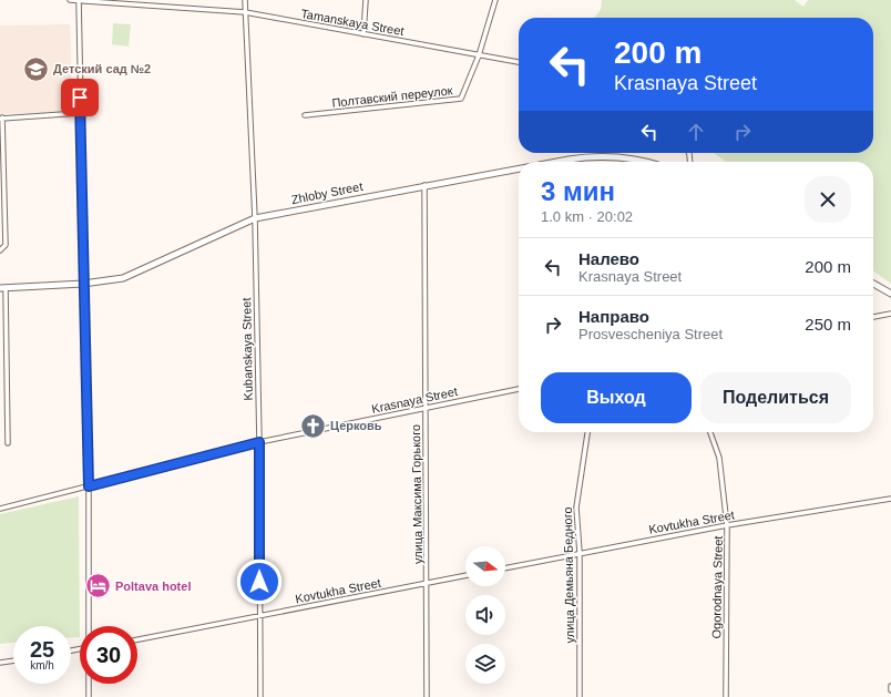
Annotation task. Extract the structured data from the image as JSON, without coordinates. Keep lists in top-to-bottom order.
{
  "streets": {
    "street": [
      "Tamanskaya Street",
      "Полтавский переулок",
      "Zhloby Street",
      "Kubanskaya Street",
      "Krasnaya Street",
      "улица Максима Горького",
      "Kovtukha Street",
      "улица Демьяна Бедного",
      "Ogorodnaya Street"
    ]
  },
  "crossings": [
    ["Tamanskaya Street", "Полтавский переулок"],
    ["Tamanskaya Street", "Kubanskaya Street"],
    ["Zhloby Street", "Kubanskaya Street"],
    ["Zhloby Street", "улица Максима Горького"],
    ["Kubanskaya Street", "Krasnaya Street"],
    ["Kubanskaya Street", "Kovtukha Street"],
    ["Krasnaya Street", "улица Максима Горького"],
    ["улица Максима Горького", "Kovtukha Street"],
    ["Kovtukha Street", "улица Демьяна Бедного"],
    ["Kovtukha Street", "Ogorodnaya Street"]
  ],
  "places": {
    "school or university": ["Детский сад №2"],
    "church": ["Церковь"],
    "hotel": ["Poltava hotel"]
  },
  "north": "right",
  "page": {
    "turn": ["200 m", "Krasnaya Street"],
    "heading": ["3 мин", "1.0 km · 20:02"],
    "list": [
      {
        "name": "Налево",
        "note": "Krasnaya Street",
        "value": "200 m"
      },
      {
        "name": "Направо",
        "note": "Prosvescheniya Street",
        "value": "250 m"
      }
    ],
    "buttons": ["Выход", "Поделиться"],
    "speed": "25 km/h",
    "limit": "30"
  }
}
